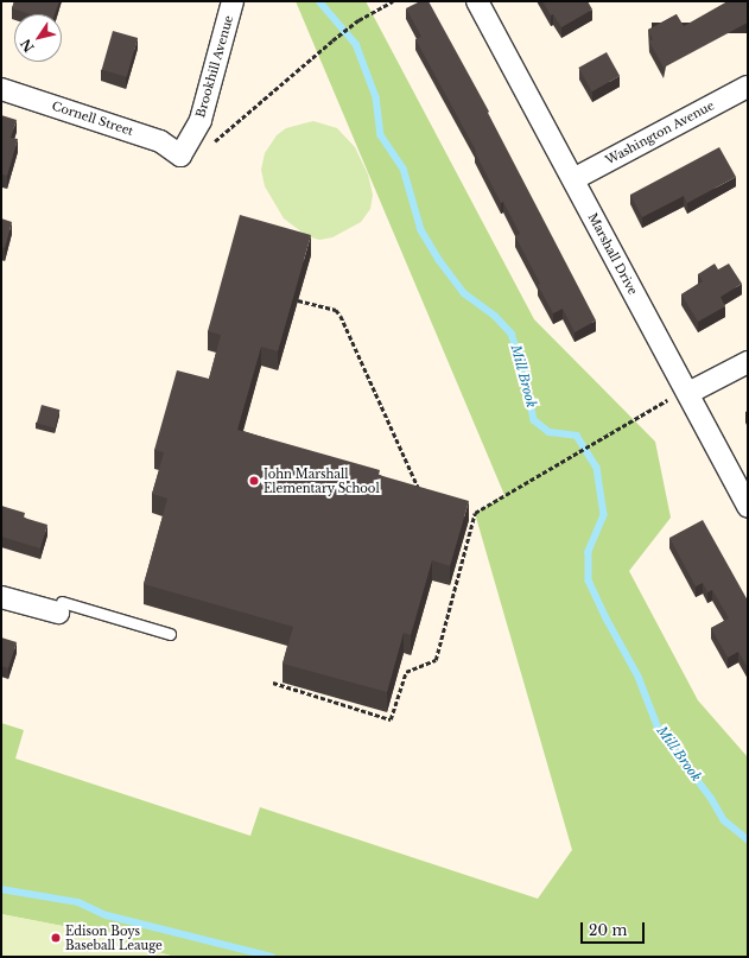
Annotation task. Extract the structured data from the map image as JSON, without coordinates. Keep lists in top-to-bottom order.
{
  "streets": {
    "street": [
      "Brookhill Avenue",
      "Cornell Street",
      "Washington Avenue",
      "Marshall Drive"
    ]
  },
  "crossings": [
    ["Brookhill Avenue", "Cornell Street"],
    ["Washington Avenue", "Marshall Drive"]
  ],
  "water": ["Mill Brook"],
  "places": ["John Marshall Elementary School", "Edison Boys Baseball Leauge"],
  "scale_bar": "20 m",
  "north": "bottom left"
}
